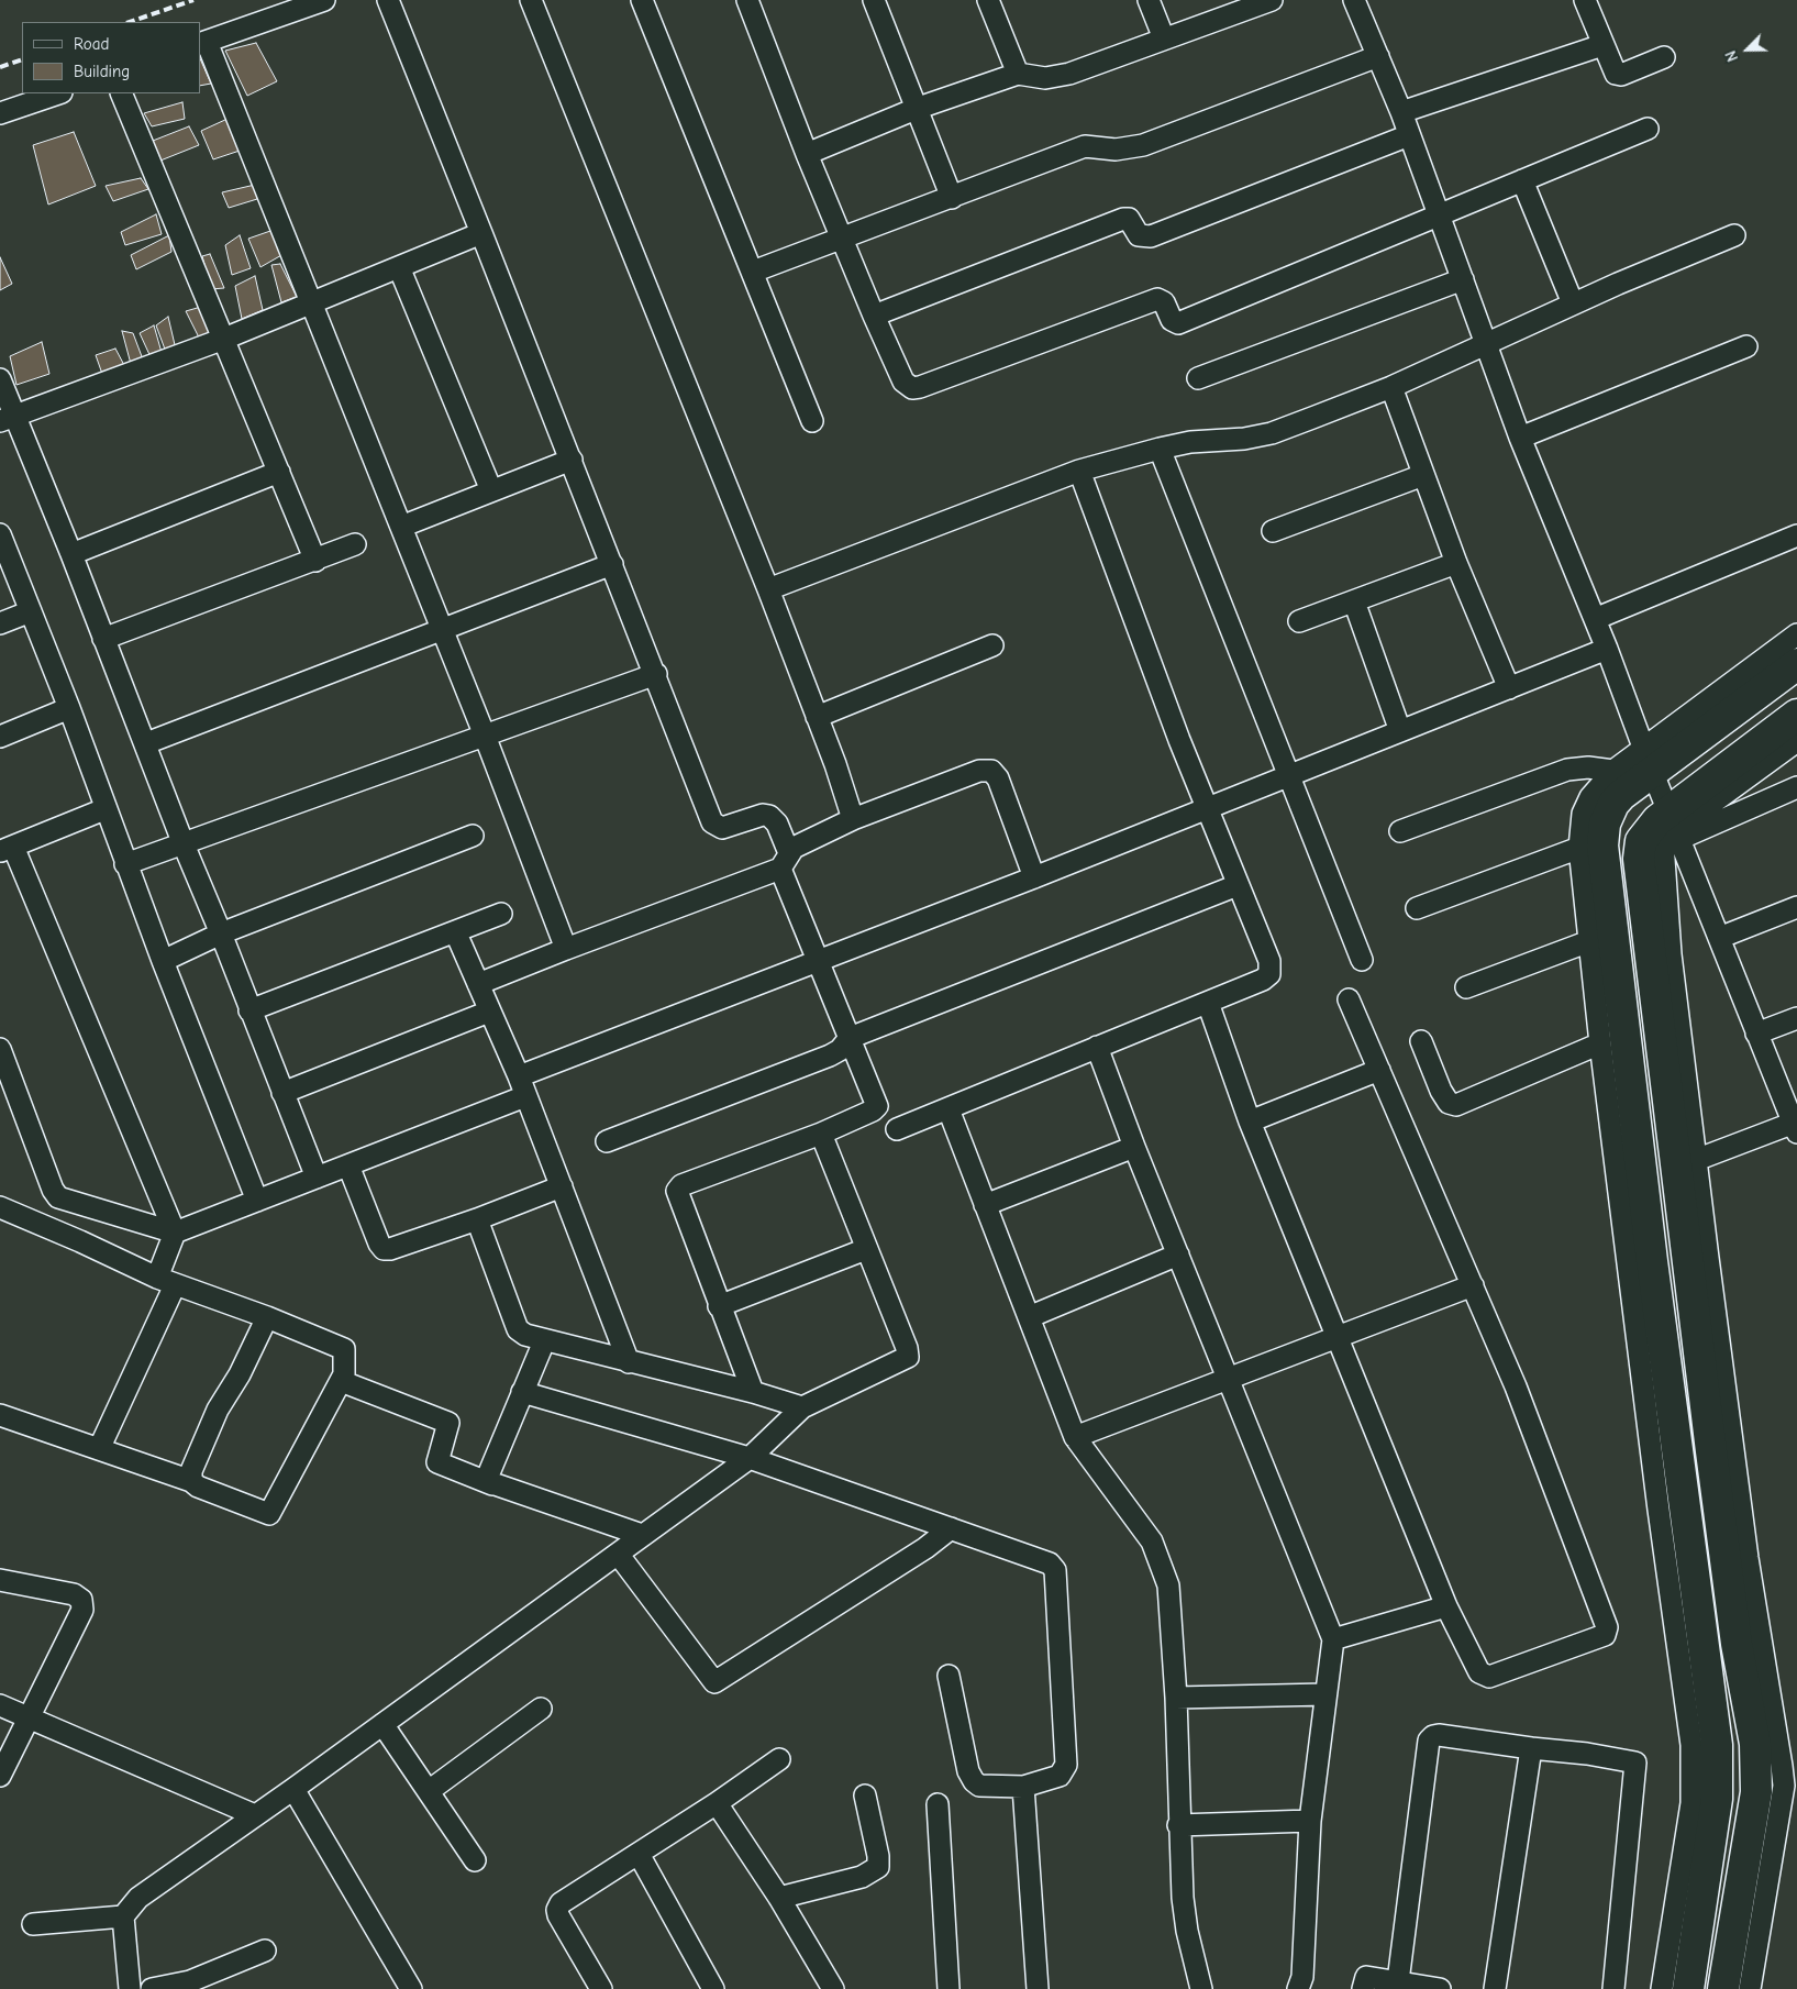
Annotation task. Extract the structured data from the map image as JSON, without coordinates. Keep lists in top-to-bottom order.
{
  "legend": ["Road", "Building"],
  "north": "bottom left"
}
